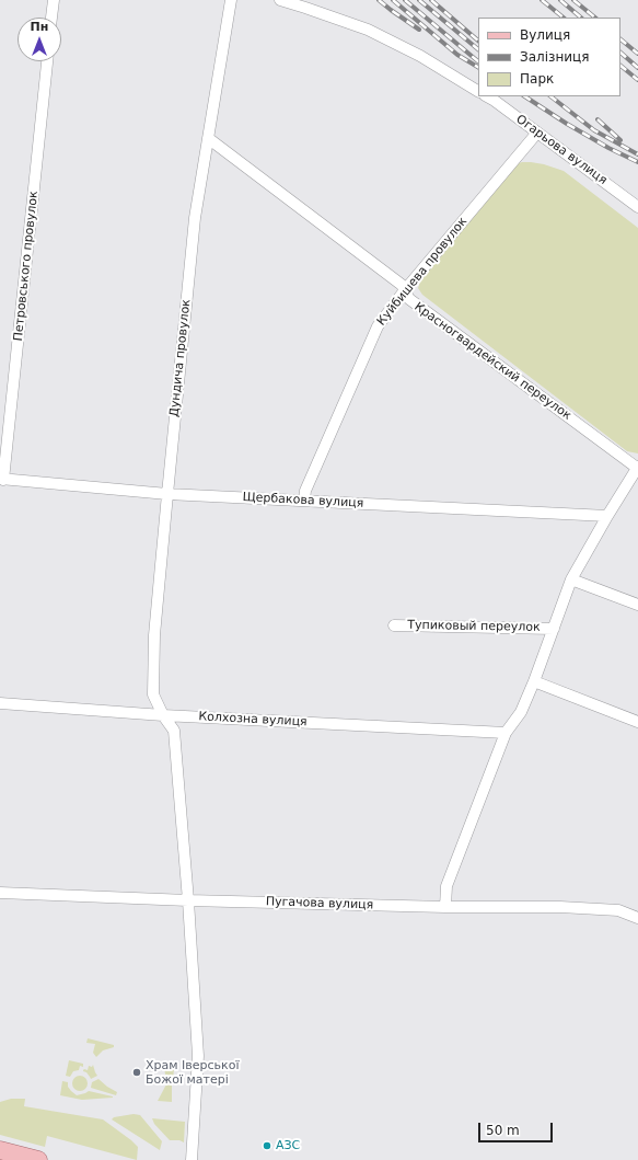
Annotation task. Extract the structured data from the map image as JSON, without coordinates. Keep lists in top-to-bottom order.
{
  "streets": {
    "street": [
      "Огарьова вулиця",
      "Петровського провулок",
      "Куйбишева провулок",
      "Дундича провулок",
      "Красногвардейский переулок",
      "Щербакова вулиця",
      "Тупиковый переулок",
      "Колхозна вулиця",
      "Пугачова вулиця"
    ]
  },
  "crossings": [
    ["Огарьова вулиця", "Куйбишева провулок"],
    ["Петровського провулок", "Щербакова вулиця"],
    ["Куйбишева провулок", "Красногвардейский переулок"],
    ["Куйбишева провулок", "Щербакова вулиця"],
    ["Дундича провулок", "Красногвардейский переулок"],
    ["Дундича провулок", "Щербакова вулиця"],
    ["Дундича провулок", "Колхозна вулиця"],
    ["Дундича провулок", "Пугачова вулиця"]
  ],
  "places": ["Храм Іверської Божої матері", "АЗС"],
  "legend": ["Вулиця", "Залізниця", "Парк"],
  "scale_bar": "50 m",
  "north": "top"
}
